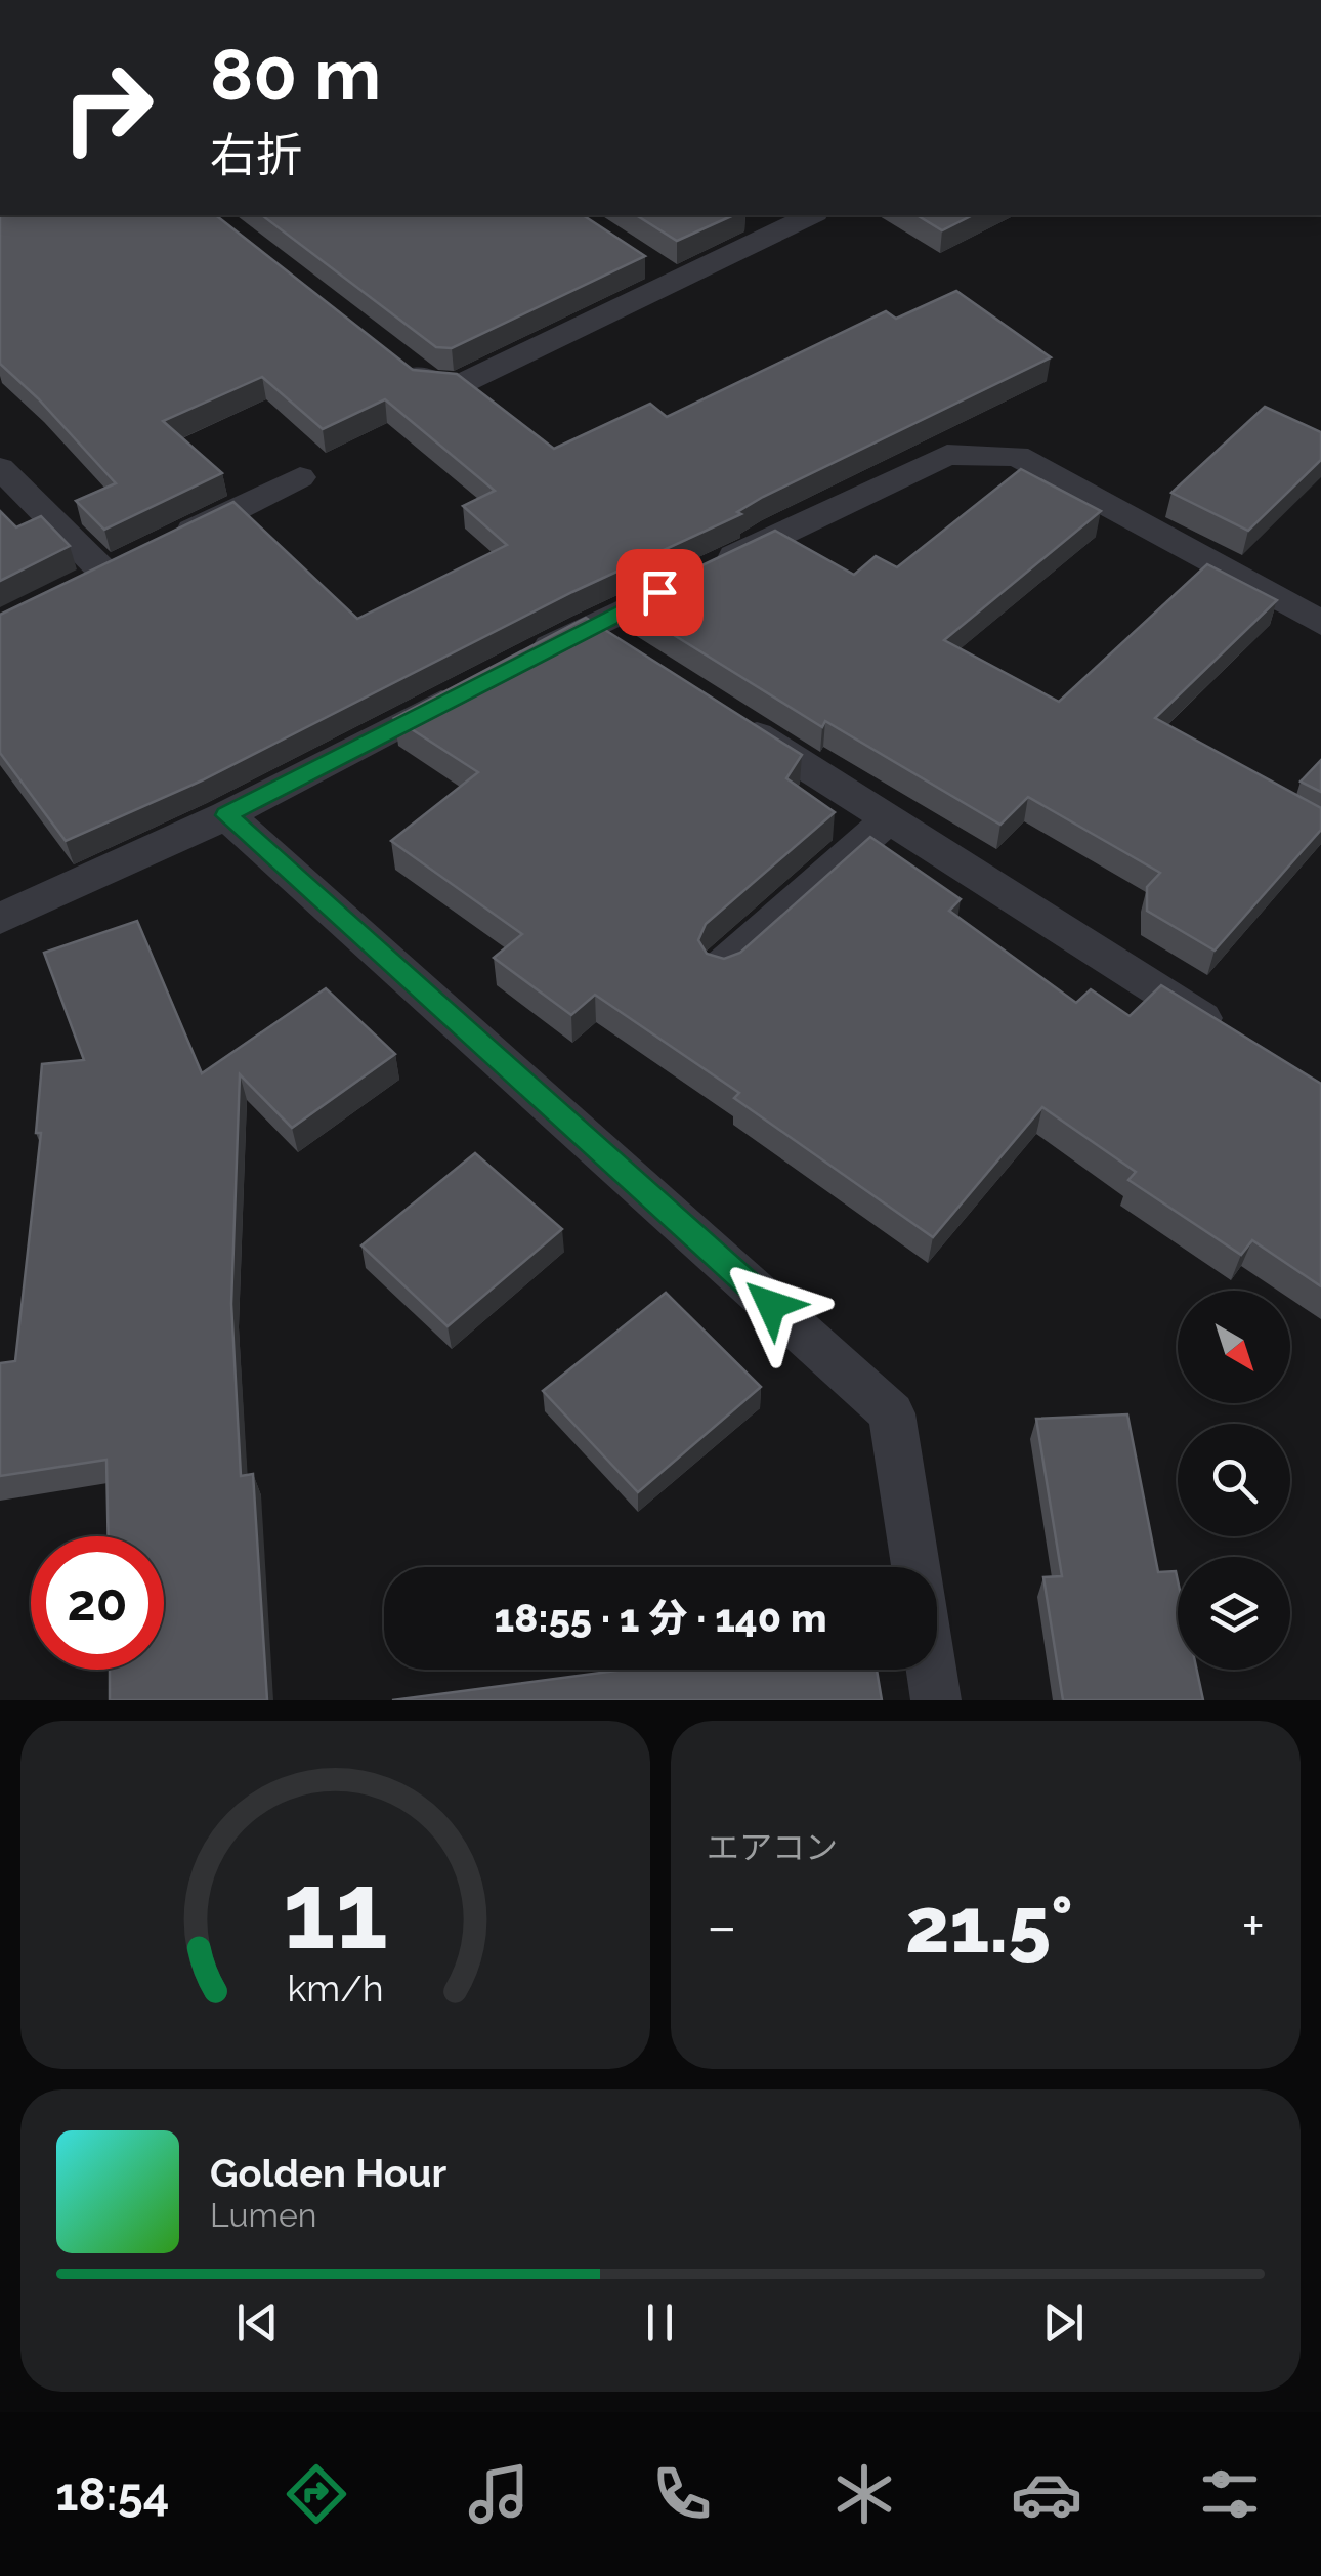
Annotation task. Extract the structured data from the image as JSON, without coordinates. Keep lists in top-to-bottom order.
{
  "north": "bottom right",
  "page": {
    "turn": ["80 m", "右折"],
    "limit": "20",
    "trip": "18:55 · 1 分 · 140 m",
    "tile": "エアコン",
    "heat": ["−", "21.5°", "+"],
    "song": ["Golden Hour", "Lumen"],
    "tabs": "18:54",
    "gauge": ["11", "km/h"]
  }
}
